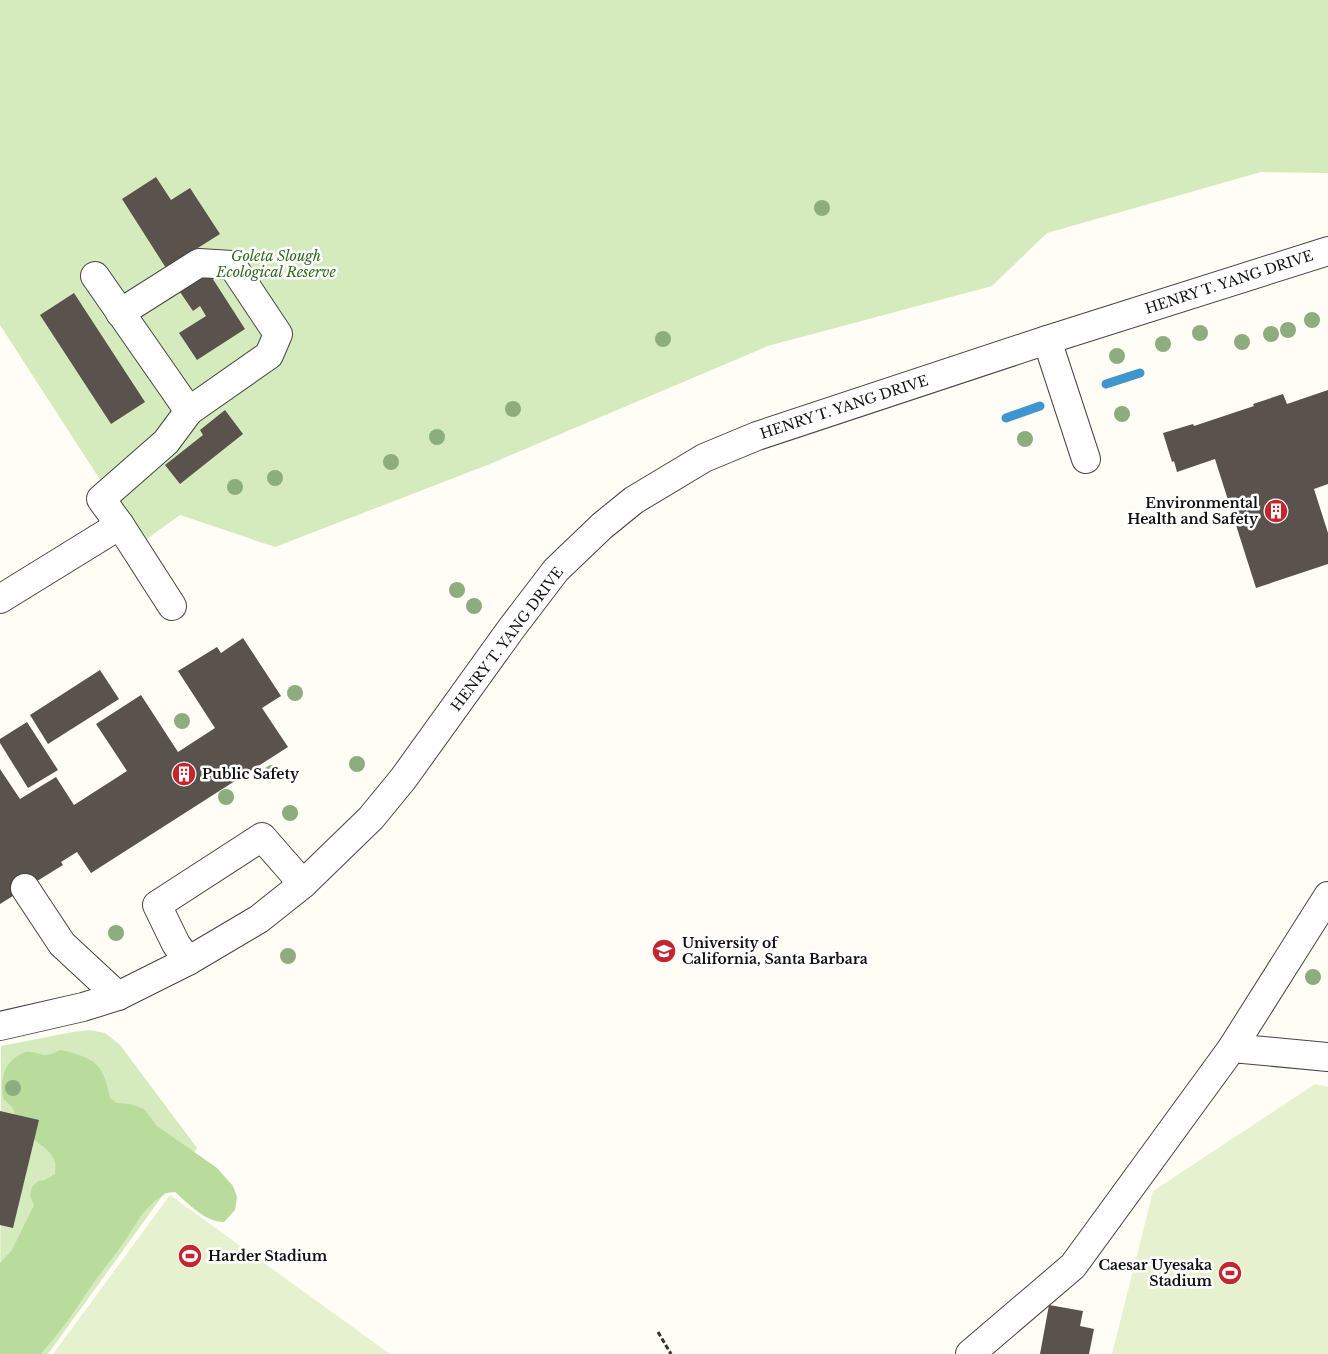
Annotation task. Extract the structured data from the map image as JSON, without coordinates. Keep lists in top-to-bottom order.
{
  "streets": {
    "street": ["HENRY T. YANG DRIVE"]
  },
  "parks": ["Goleta Slough Ecological Reserve"],
  "places": {
    "building": ["Environmental Health and Safety", "Public Safety"],
    "school or university": ["University of California, Santa Barbara"],
    "sports": ["Harder Stadium", "Caesar Uyesaka Stadium"]
  }
}
